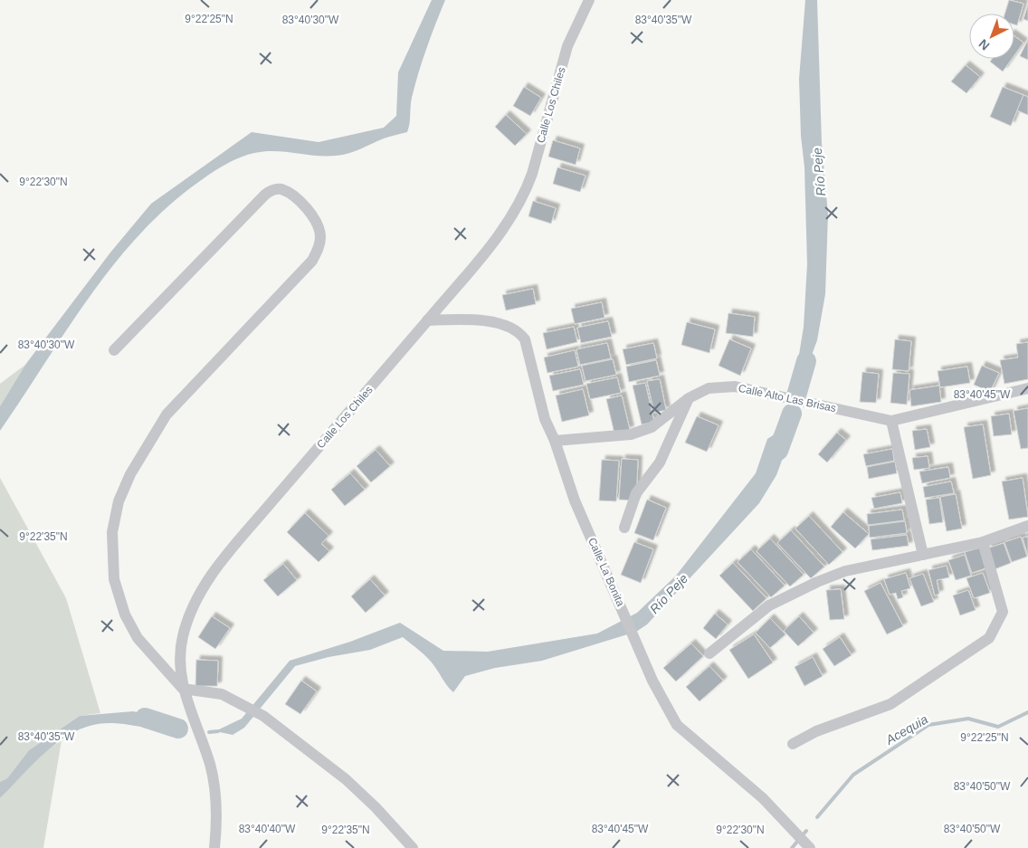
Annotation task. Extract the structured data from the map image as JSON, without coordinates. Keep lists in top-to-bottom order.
{
  "streets": {
    "street": ["Calle Los Chiles", "Calle Alto Las Brisas", "Calle La Bonita"]
  },
  "crossings": [
    ["Calle Los Chiles", "Calle La Bonita"],
    ["Calle Alto Las Brisas", "Calle La Bonita"]
  ],
  "water": ["Río Peje", "Acequia"],
  "north": "bottom left",
  "coordinates": [
    "9°22'25\"N",
    "83°40'30\"W",
    "83°40'35\"W",
    "9°22'30\"N",
    "83°40'45\"W",
    "9°22'35\"N",
    "83°40'50\"W",
    "83°40'40\"W"
  ]
}
